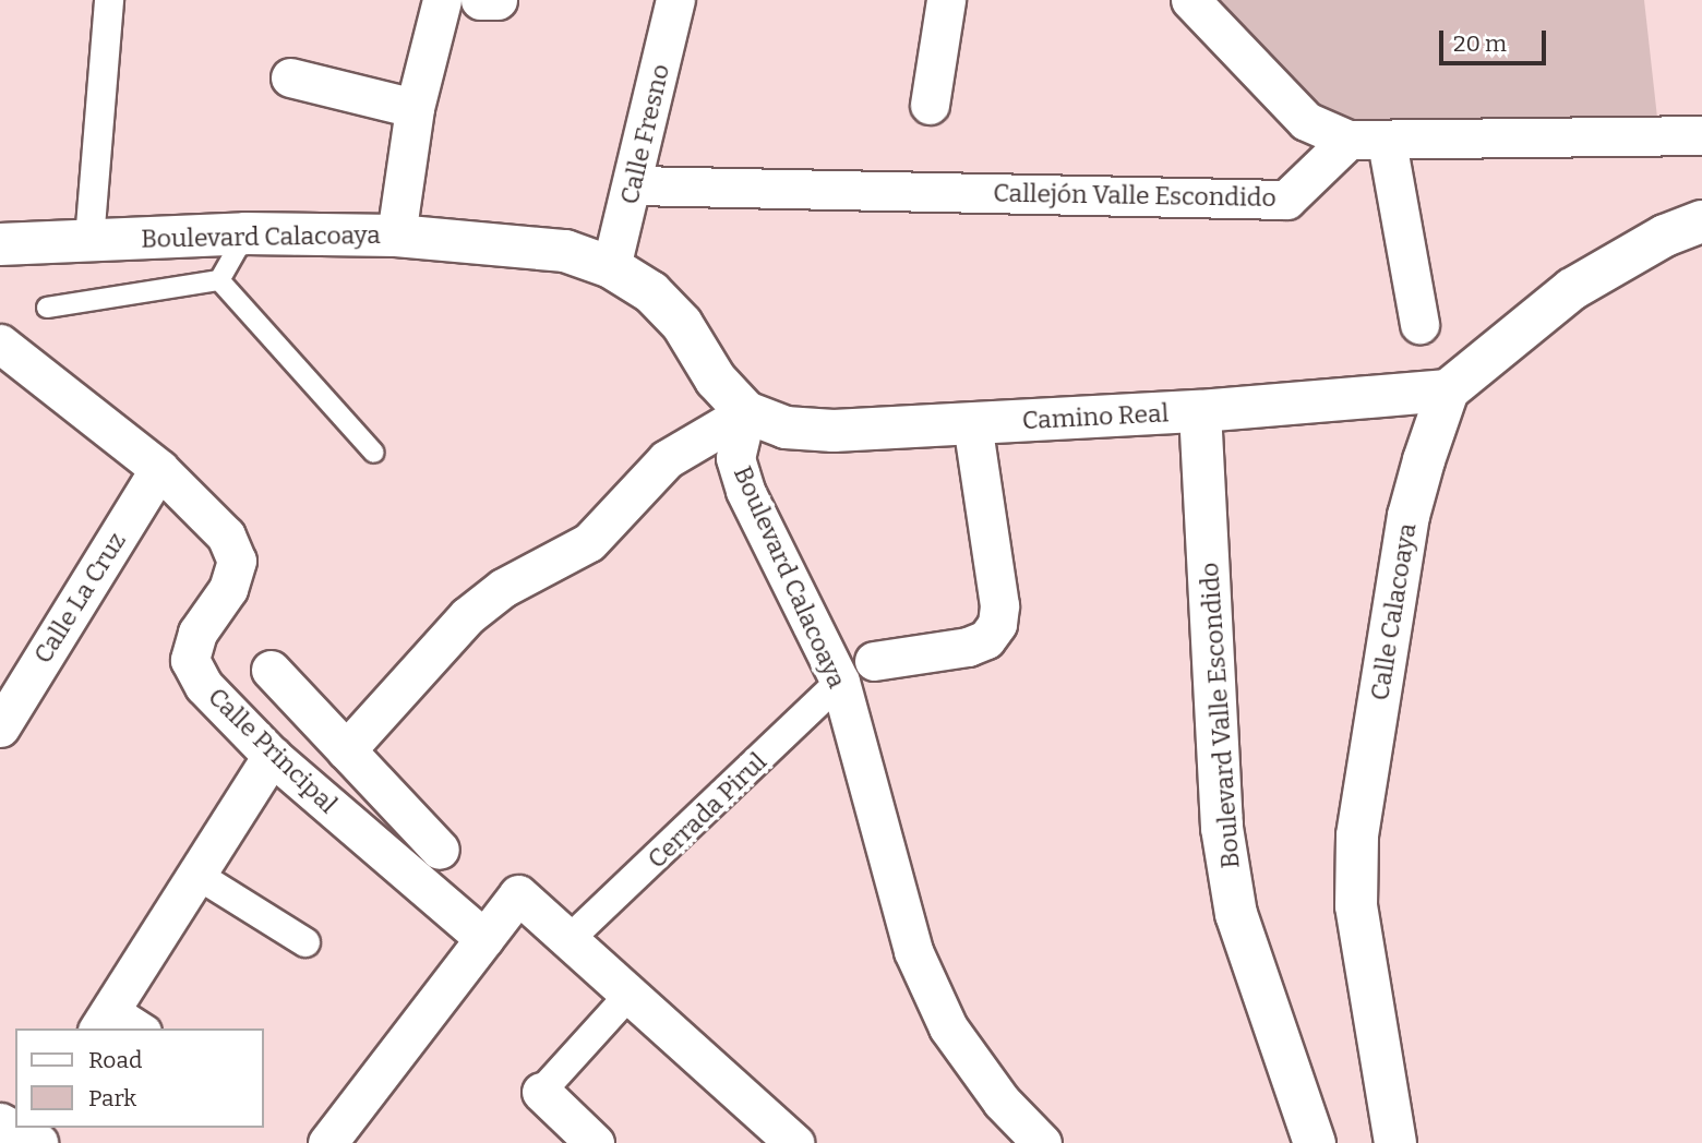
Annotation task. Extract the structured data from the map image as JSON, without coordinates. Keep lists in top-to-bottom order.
{
  "streets": {
    "street": [
      "Calle Fresno",
      "Callejón Valle Escondido",
      "Boulevard Calacoaya",
      "Camino Real",
      "Calle La Cruz",
      "Calle Calacoaya",
      "Boulevard Valle Escondido",
      "Calle Principal",
      "Cerrada Pirul"
    ]
  },
  "crossings": [
    ["Calle Fresno", "Callejón Valle Escondido"],
    ["Calle Fresno", "Boulevard Calacoaya"],
    ["Boulevard Calacoaya", "Camino Real"],
    ["Boulevard Calacoaya", "Cerrada Pirul"],
    ["Camino Real", "Calle Calacoaya"],
    ["Camino Real", "Boulevard Valle Escondido"],
    ["Calle La Cruz", "Calle Principal"]
  ],
  "legend": ["Road", "Park"],
  "scale_bar": "20 m"
}
